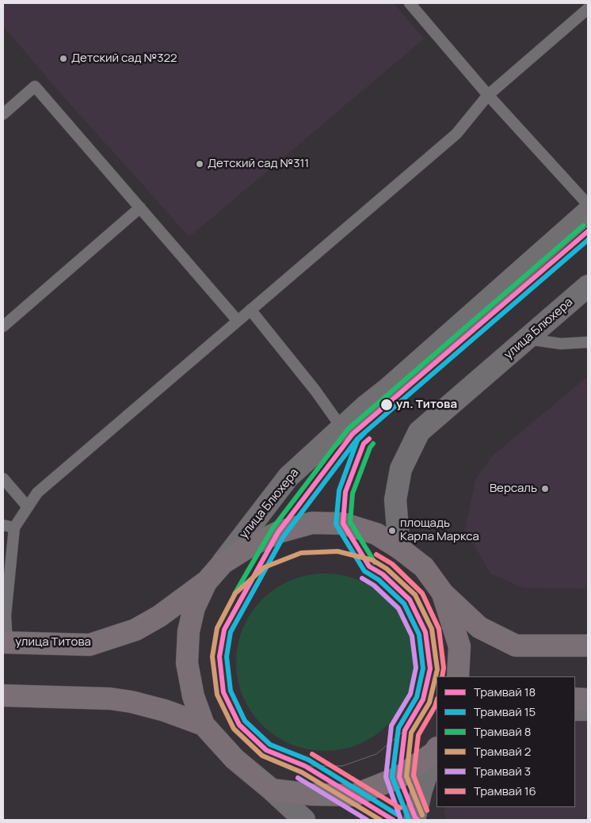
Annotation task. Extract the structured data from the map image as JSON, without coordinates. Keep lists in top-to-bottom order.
{
  "streets": {
    "main road": ["улица Титова"],
    "street": ["улица Блюхера"]
  },
  "places": [
    "Детский сад №322",
    "Детский сад №311",
    "ул. Титова",
    "Версаль",
    "площадь Карла Маркса"
  ],
  "lines": [
    "tram line 8",
    "tram line 18",
    "tram line 15",
    "tram line 2",
    "tram line 16",
    "tram line 3"
  ],
  "legend": [
    "Трамвай 18",
    "Трамвай 15",
    "Трамвай 8",
    "Трамвай 2",
    "Трамвай 3",
    "Трамвай 16"
  ]
}
